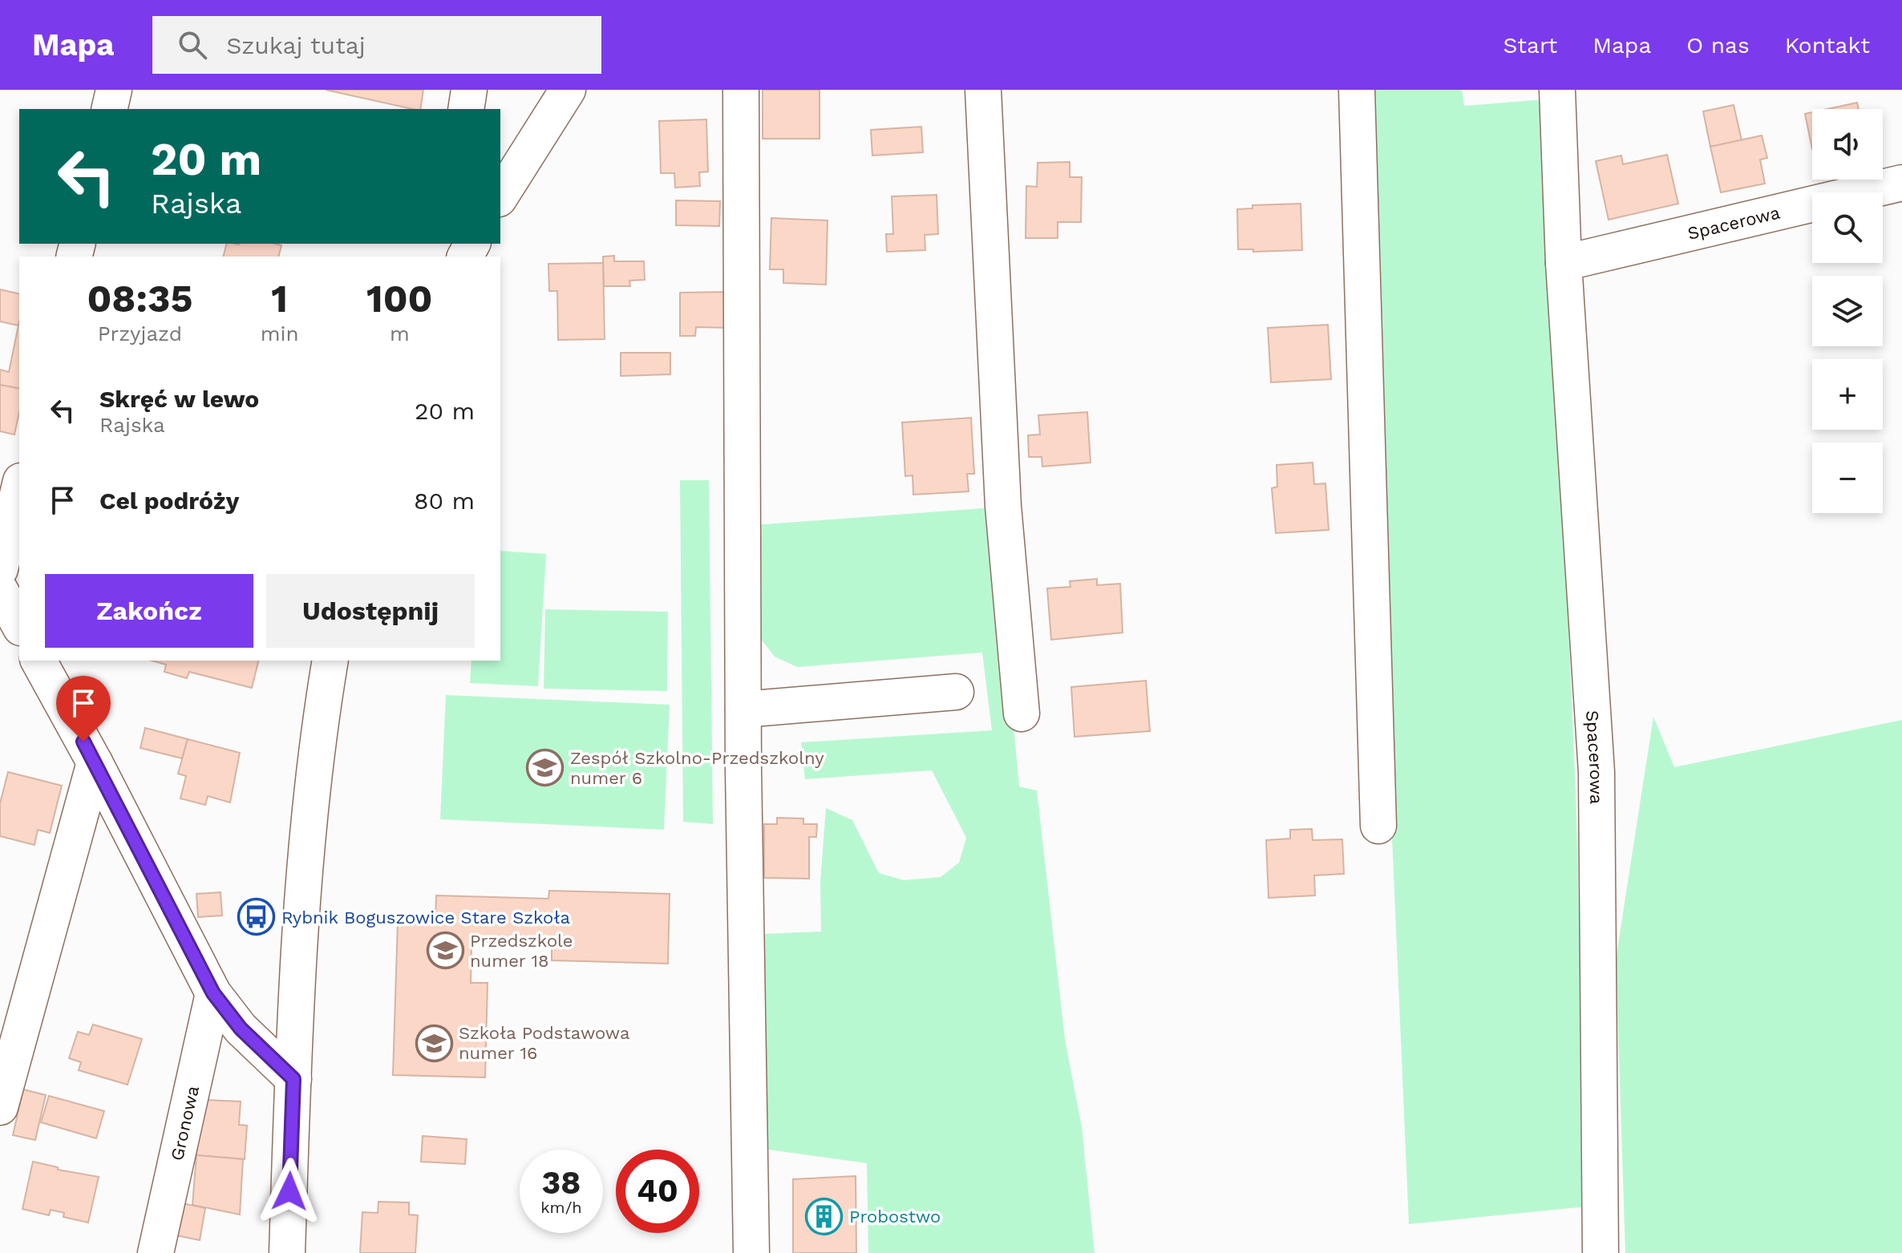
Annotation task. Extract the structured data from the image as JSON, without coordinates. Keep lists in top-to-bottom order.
{
  "streets": {
    "street": ["Spacerowa", "Gronowa"]
  },
  "places": {
    "school or university": ["Zespół Szkolno-Przedszkolny numer 6", "Przedszkole numer 18", "Szkoła Podstawowa numer 16"],
    "bus stop": ["Rybnik Boguszowice Stare Szkoła"],
    "building": ["Probostwo"]
  },
  "page": {
    "header": "Mapa",
    "search": "Szukaj tutaj",
    "nav": [
      "Start",
      "Mapa",
      "O nas",
      "Kontakt"
    ],
    "map_buttons": ["+", "−"],
    "turn": ["20 m", "Rajska"],
    "eta": [
      "08:35",
      "Przyjazd",
      "1",
      "min",
      "100",
      "m"
    ],
    "list": [
      {
        "name": "Skręć w lewo",
        "note": "Rajska",
        "value": "20 m"
      },
      {
        "name": "Cel podróży",
        "value": "80 m"
      }
    ],
    "buttons": ["Zakończ", "Udostępnij"],
    "speed": "38 km/h",
    "limit": "40"
  }
}
